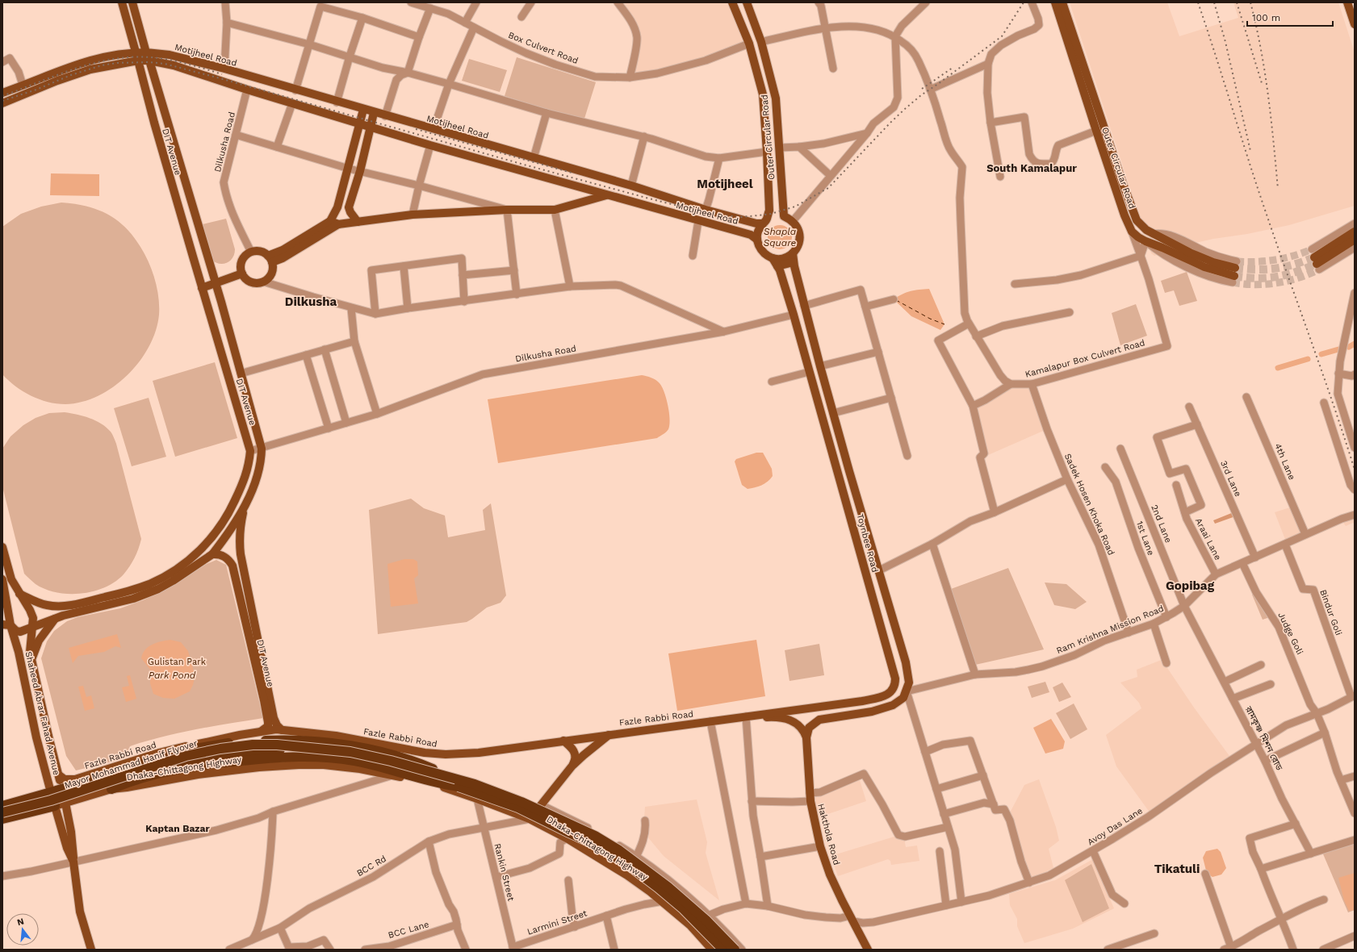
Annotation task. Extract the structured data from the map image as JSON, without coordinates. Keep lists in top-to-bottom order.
{
  "streets": {
    "highway": ["Mayor Mohammad Hanif Flyover"],
    "main road": [
      "Motijheel Road",
      "Outer Circular Road",
      "DIT Avenue",
      "Toynbee Road",
      "Shaheed Abrar Fahad Avenue",
      "Fazle Rabbi Road",
      "Dhaka-Chittagong Highway",
      "Hakthola Road"
    ],
    "street": [
      "Box Culvert Road",
      "Dilkusha Road",
      "Kamalapur Box Culvert Road",
      "4th Lane",
      "3rd Lane",
      "Sadek Hosen Khoka Road",
      "2nd Lane",
      "1st Lane",
      "Araai Lane",
      "Bindur Goli",
      "Ram Krishna Mission Road",
      "Judge Goli",
      "রামকৃষ্ণ মিশন রোড",
      "Avoy Das Lane",
      "BCC Rd",
      "Rankin Street",
      "Larmini Street",
      "BCC Lane"
    ]
  },
  "crossings": [
    ["Box Culvert Road", "Outer Circular Road"],
    ["Motijheel Road", "Outer Circular Road"],
    ["Motijheel Road", "Dilkusha Road"],
    ["Motijheel Road", "DIT Avenue"],
    ["Dilkusha Road", "DIT Avenue"],
    ["Dilkusha Road", "Toynbee Road"],
    ["DIT Avenue", "Shaheed Abrar Fahad Avenue"],
    ["DIT Avenue", "Fazle Rabbi Road"],
    ["Kamalapur Box Culvert Road", "Sadek Hosen Khoka Road"],
    ["4th Lane", "Ram Krishna Mission Road"],
    ["3rd Lane", "Ram Krishna Mission Road"],
    ["Sadek Hosen Khoka Road", "Ram Krishna Mission Road"],
    ["2nd Lane", "Ram Krishna Mission Road"],
    ["2nd Lane", "রামকৃষ্ণ মিশন রোড"],
    ["1st Lane", "Ram Krishna Mission Road"],
    ["Araai Lane", "Ram Krishna Mission Road"],
    ["Toynbee Road", "Ram Krishna Mission Road"],
    ["Toynbee Road", "Fazle Rabbi Road"],
    ["Bindur Goli", "Ram Krishna Mission Road"],
    ["Bindur Goli", "Avoy Das Lane"],
    ["Ram Krishna Mission Road", "Judge Goli"],
    ["Judge Goli", "Avoy Das Lane"],
    ["Shaheed Abrar Fahad Avenue", "Fazle Rabbi Road"],
    ["Shaheed Abrar Fahad Avenue", "Dhaka-Chittagong Highway"],
    ["রামকৃষ্ণ মিশন রোড", "Avoy Das Lane"],
    ["Dhaka-Chittagong Highway", "Avoy Das Lane"],
    ["Dhaka-Chittagong Highway", "BCC Rd"],
    ["Dhaka-Chittagong Highway", "Rankin Street"],
    ["Dhaka-Chittagong Highway", "Larmini Street"],
    ["Avoy Das Lane", "Hakthola Road"],
    ["BCC Rd", "Rankin Street"],
    ["Rankin Street", "Larmini Street"]
  ],
  "districts": [
    "South Kamalapur",
    "Motijheel",
    "Dilkusha",
    "Gopibag",
    "Kaptan Bazar",
    "Tikatuli"
  ],
  "water": ["Shapla Square", "Park Pond"],
  "parks": ["Gulistan Park"],
  "scale_bar": "100 m",
  "north": "top"
}
